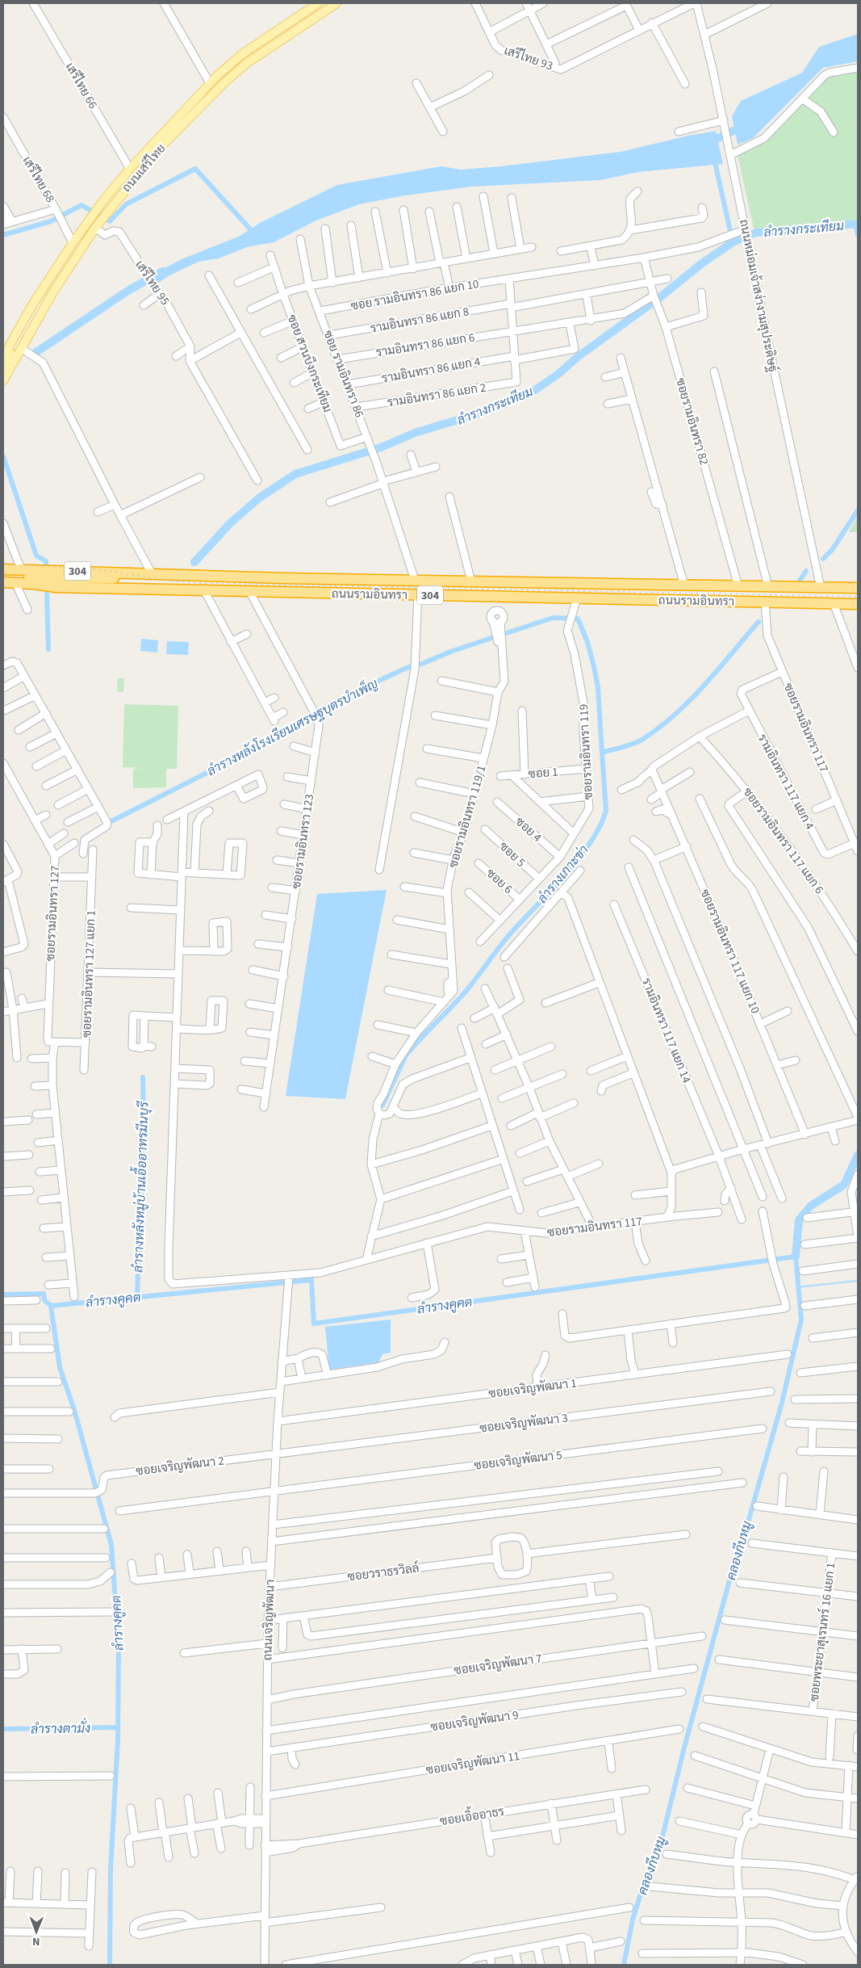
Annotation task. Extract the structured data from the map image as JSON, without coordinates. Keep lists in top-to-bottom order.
{
  "streets": {
    "highway": ["304", "ถนนรามอินทรา"],
    "main road": ["ถนนเสรีไทย"],
    "street": [
      "เสรีไทย 93",
      "เสรีไทย 66",
      "เสรีไทย 68",
      "เสรีไทย 95",
      "ซอย รามอินทรา 86 แยก 10",
      "ถนนหม่อมเจ้าสง่างามสุประดิษฐ์",
      "รามอินทรา 86 แยก 8",
      "รามอินทรา 86 แยก 6",
      "ซอย สวนบึงกระเทียม",
      "รามอินทรา 86 แยก 4",
      "ซอย รามอินทรา 86",
      "รามอินทรา 86 แยก 2",
      "ซอยรามอินทรา 82",
      "ซอยรามอินทรา 117",
      "ซอยรามอินทรา 119",
      "ซอย 1",
      "รามอินทรา 117 แยก 4",
      "ซอยรามอินทรา 119/1",
      "ซอย 4",
      "ซอยรามอินทรา 117 แยก 6",
      "ซอยรามอินทรา 123",
      "ซอย 5",
      "ซอย 6",
      "ซอยรามอินทรา 127",
      "ซอยรามอินทรา 117 แยก 10",
      "ซอยรามอินทรา 127 แยก 1",
      "รามอินทรา 117 แยก 14",
      "ซอยเจริญพัฒนา 1",
      "ซอยเจริญพัฒนา 3",
      "ซอยเจริญพัฒนา 5",
      "ซอยเจริญพัฒนา 2",
      "ซอยวราธรวิลล์",
      "ถนนเจริญพัฒนา",
      "ซอยพระยาสุเรนทร์ 16 แยก 1",
      "ซอยเจริญพัฒนา 7",
      "ซอยเจริญพัฒนา 9",
      "ซอยเจริญพัฒนา 11",
      "ซอยเอิ้ออาธร"
    ]
  },
  "crossings": [
    ["เสรีไทย 66", "ถนนเสรีไทย"],
    ["ถนนเสรีไทย", "เสรีไทย 68"],
    ["ถนนเสรีไทย", "เสรีไทย 95"],
    ["ซอย รามอินทรา 86 แยก 10", "ถนนหม่อมเจ้าสง่างามสุประดิษฐ์"],
    ["ซอย รามอินทรา 86 แยก 10", "ซอย รามอินทรา 86"],
    ["ซอย รามอินทรา 86 แยก 10", "ซอยรามอินทรา 82"],
    ["ถนนหม่อมเจ้าสง่างามสุประดิษฐ์", "ถนนรามอินทรา"],
    ["รามอินทรา 86 แยก 8", "ซอย รามอินทรา 86"],
    ["รามอินทรา 86 แยก 8", "ซอยรามอินทรา 82"],
    ["รามอินทรา 86 แยก 6", "รามอินทรา 86 แยก 4"],
    ["รามอินทรา 86 แยก 6", "ซอย รามอินทรา 86"],
    ["รามอินทรา 86 แยก 6", "ซอยรามอินทรา 82"],
    ["ซอย สวนบึงกระเทียม", "ซอย รามอินทรา 86"],
    ["รามอินทรา 86 แยก 4", "ซอย รามอินทรา 86"],
    ["รามอินทรา 86 แยก 4", "รามอินทรา 86 แยก 2"],
    ["ซอย รามอินทรา 86", "รามอินทรา 86 แยก 2"],
    ["ซอย รามอินทรา 86", "ถนนรามอินทรา"],
    ["ซอยรามอินทรา 82", "ถนนรามอินทรา"],
    ["ถนนรามอินทรา", "ซอยรามอินทรา 117"],
    ["ถนนรามอินทรา", "ซอยรามอินทรา 119"],
    ["ถนนรามอินทรา", "ซอยรามอินทรา 119/1"],
    ["ถนนรามอินทรา", "ซอยรามอินทรา 123"],
    ["ซอยรามอินทรา 117", "รามอินทรา 117 แยก 4"],
    ["ซอยรามอินทรา 117", "ถนนเจริญพัฒนา"],
    ["ซอยรามอินทรา 119", "ซอย 1"],
    ["ซอยรามอินทรา 119", "ซอย 4"],
    ["ซอยรามอินทรา 119", "ซอย 5"],
    ["ซอยรามอินทรา 119", "ซอย 6"],
    ["ซอยเจริญพัฒนา 1", "ถนนเจริญพัฒนา"],
    ["ซอยเจริญพัฒนา 3", "ซอยเจริญพัฒนา 2"],
    ["ซอยเจริญพัฒนา 3", "ถนนเจริญพัฒนา"],
    ["ซอยเจริญพัฒนา 5", "ถนนเจริญพัฒนา"],
    ["ซอยเจริญพัฒนา 2", "ถนนเจริญพัฒนา"],
    ["ซอยวราธรวิลล์", "ถนนเจริญพัฒนา"],
    ["ถนนเจริญพัฒนา", "ซอยเจริญพัฒนา 7"],
    ["ถนนเจริญพัฒนา", "ซอยเจริญพัฒนา 9"],
    ["ถนนเจริญพัฒนา", "ซอยเจริญพัฒนา 11"],
    ["ถนนเจริญพัฒนา", "ซอยเอิ้ออาธร"]
  ],
  "water": [
    "ลำรางกระเทียม",
    "ลำรางหลังโรงเรียนเศรษฐบุตรบำเพ็ญ",
    "ลำรางเกาะข่า",
    "ลำรางหลังหมู่บ้านเอื้ออาทรมีนบุรี",
    "ลำรางคูคต",
    "คลองกีบหมู",
    "ลำรางตามั่ง"
  ],
  "north": "bottom"
}
